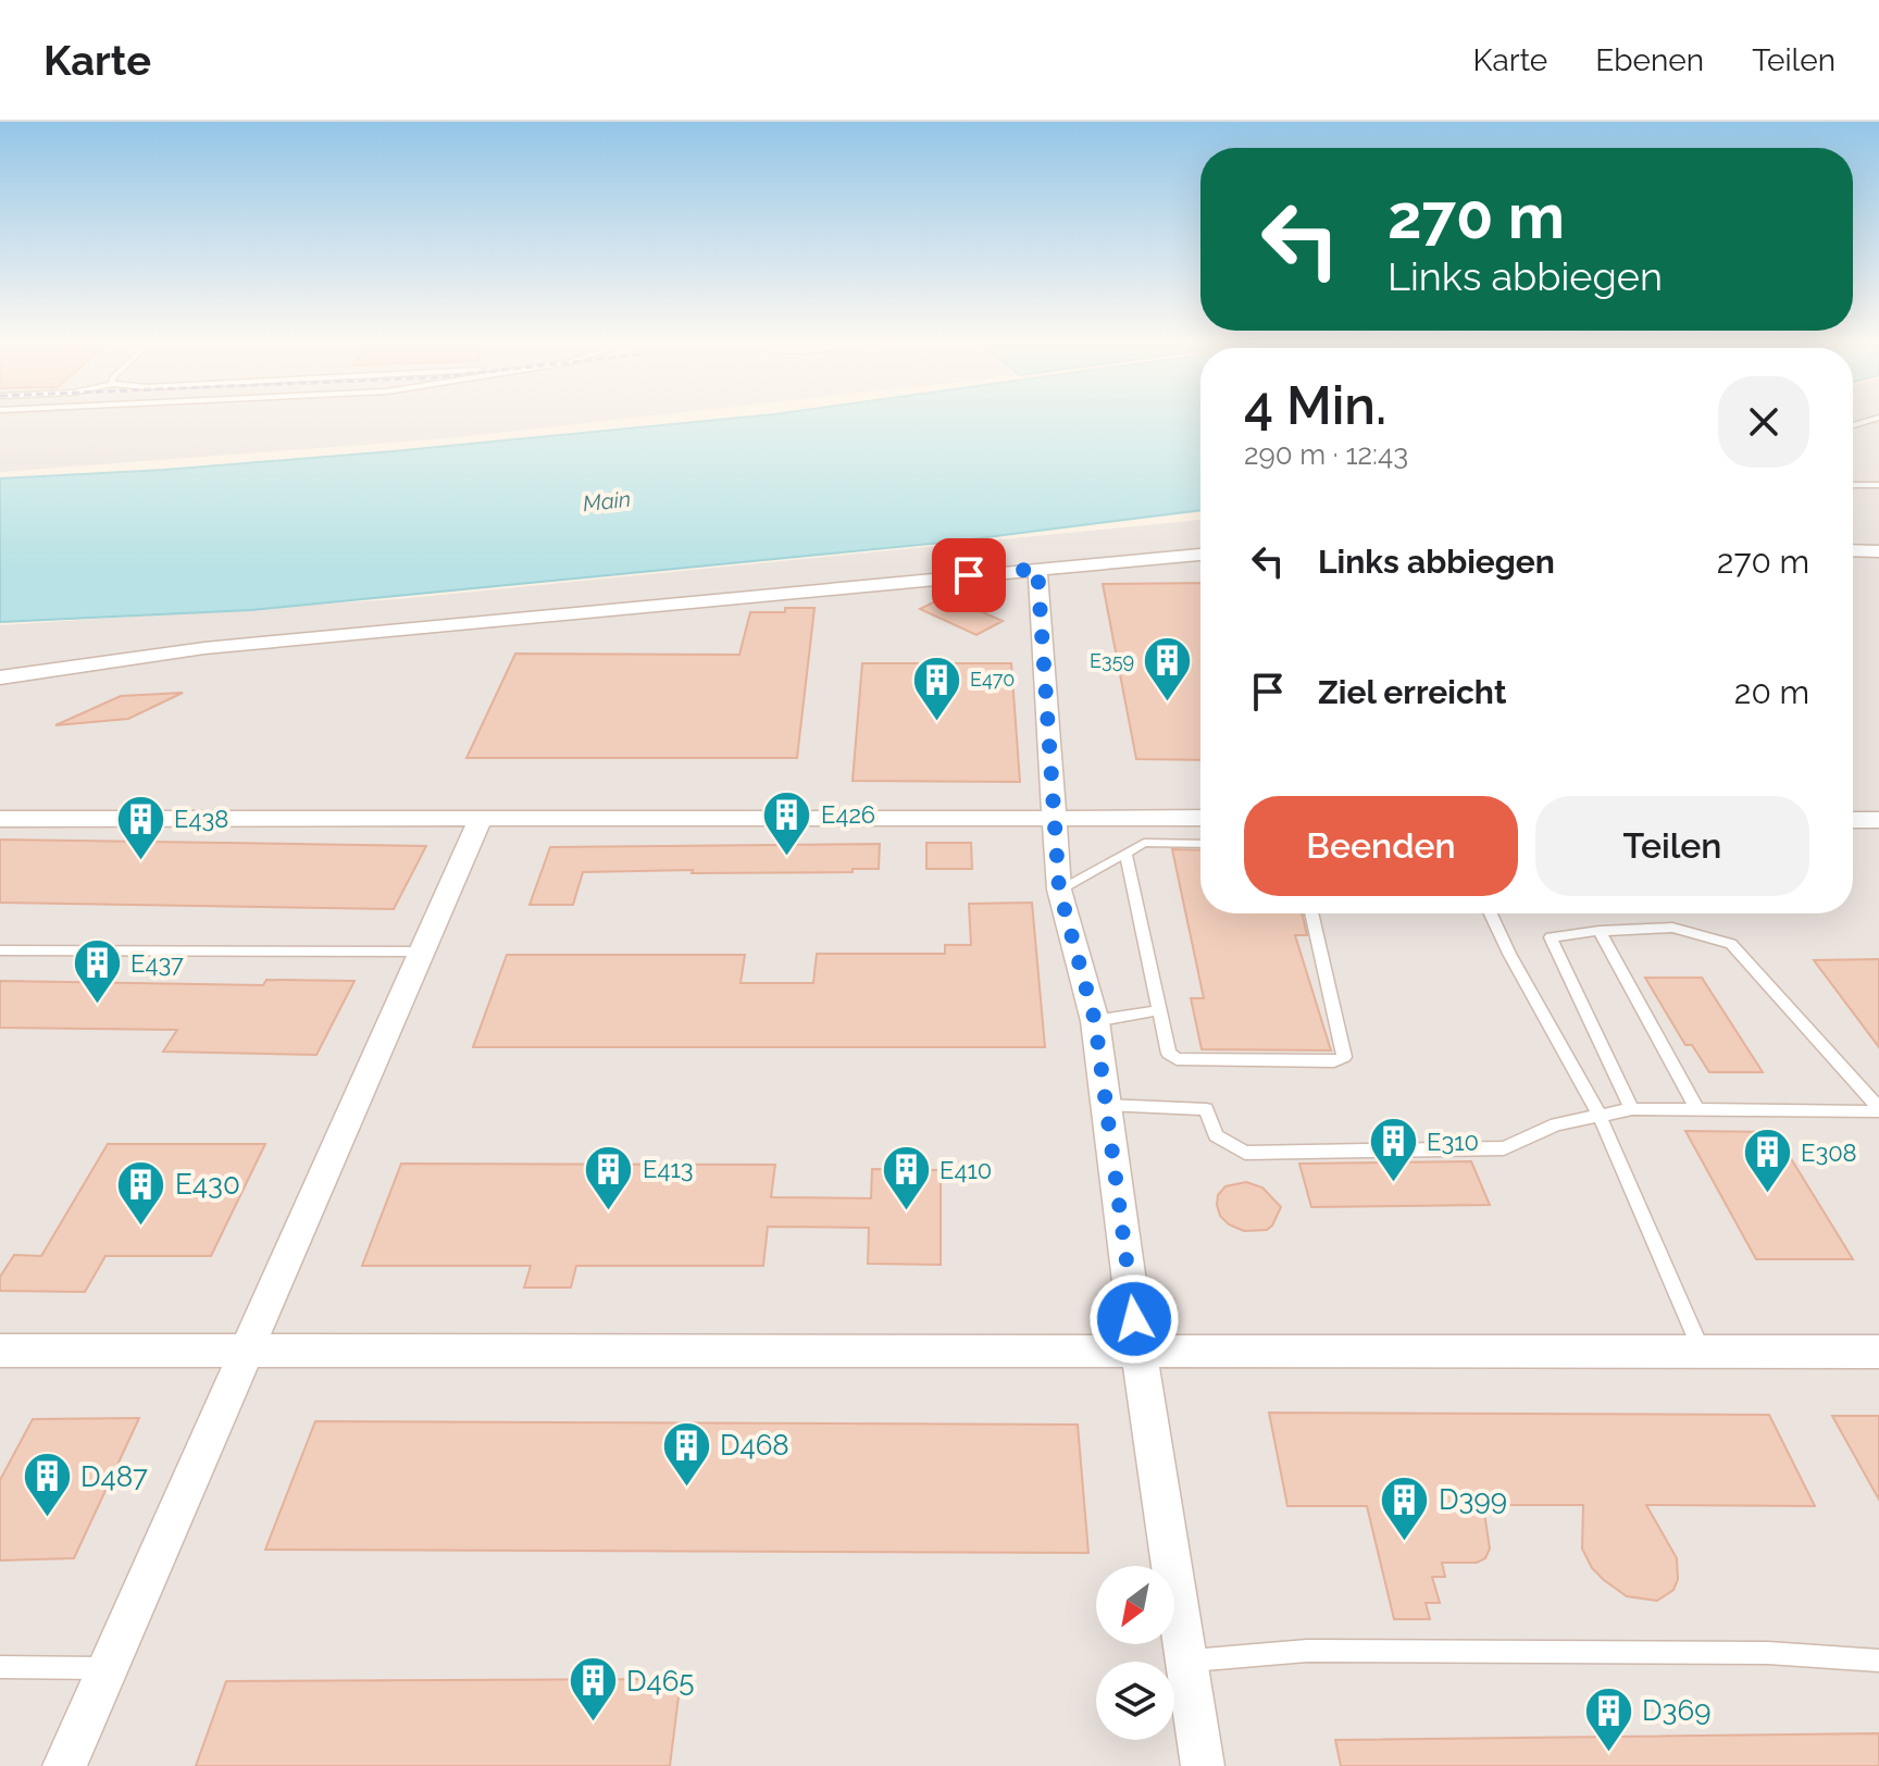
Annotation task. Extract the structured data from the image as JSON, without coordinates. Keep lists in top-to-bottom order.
{
  "water": ["Main"],
  "places": {
    "building": [
      "E359",
      "E470",
      "E426",
      "E438",
      "E437",
      "E310",
      "E308",
      "E413",
      "E410",
      "E430",
      "D468",
      "D487",
      "D399",
      "D465",
      "D369"
    ]
  },
  "north": "bottom left",
  "page": {
    "header": "Karte",
    "nav": ["Karte", "Ebenen", "Teilen"],
    "turn": ["270 m", "Links abbiegen"],
    "heading": ["4 Min.", "290 m · 12:43"],
    "list": [
      {
        "name": "Links abbiegen",
        "value": "270 m"
      },
      {
        "name": "Ziel erreicht",
        "value": "20 m"
      }
    ],
    "buttons": ["Beenden", "Teilen"]
  }
}
